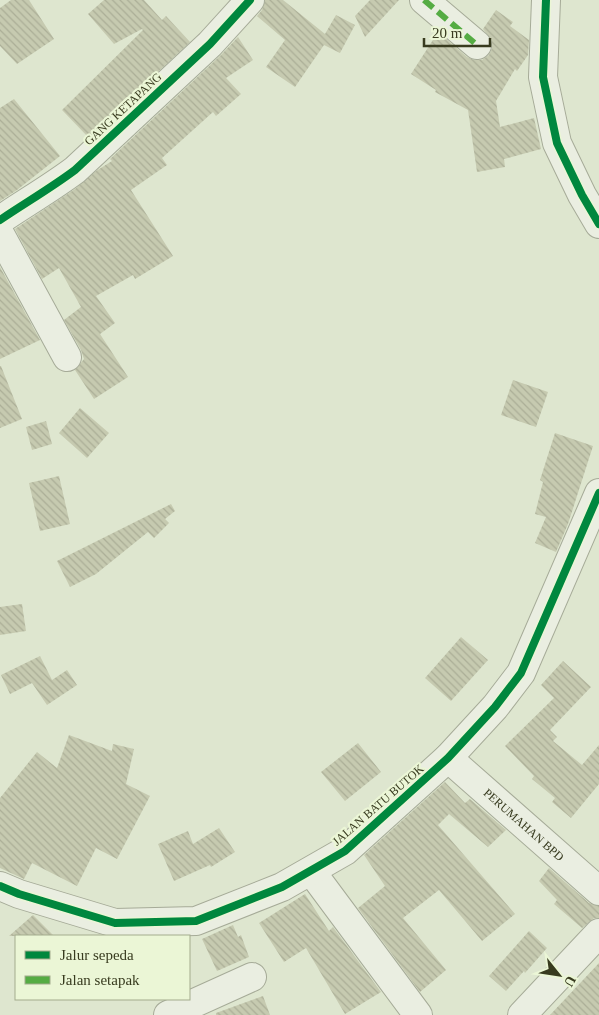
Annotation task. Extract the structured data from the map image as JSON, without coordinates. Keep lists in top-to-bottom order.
{
  "streets": {
    "street": ["GANG KETAPANG", "JALAN BATU BUTOK", "PERUMAHAN BPD"]
  },
  "crossings": [
    ["JALAN BATU BUTOK", "PERUMAHAN BPD"]
  ],
  "legend": ["Jalur sepeda", "Jalan setapak"],
  "scale_bar": "20 m",
  "north": "bottom right"
}
